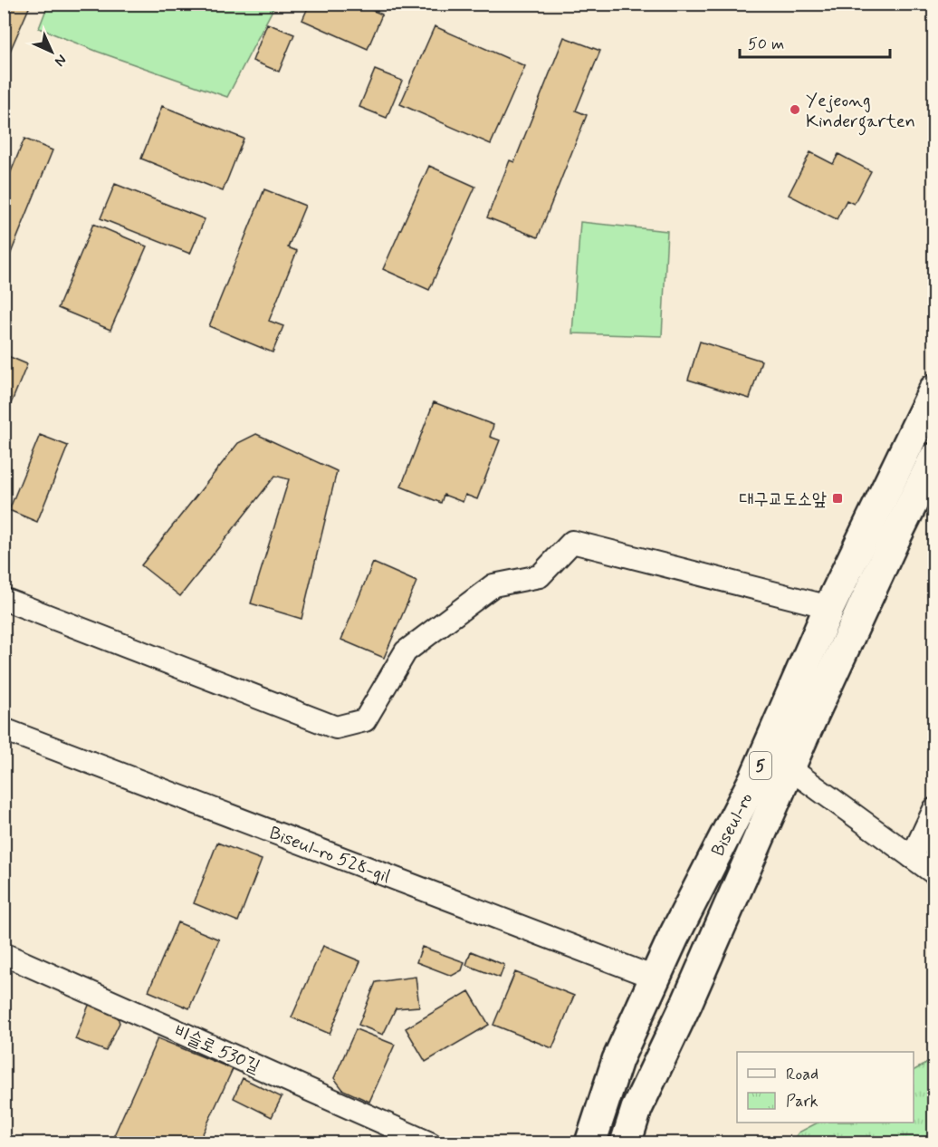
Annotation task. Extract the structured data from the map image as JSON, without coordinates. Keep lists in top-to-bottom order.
{
  "streets": {
    "main road": ["5", "Biseul-ro"],
    "street": ["Biseul-ro 528-gil", "비슬로 530길"]
  },
  "crossings": [
    ["Biseul-ro", "Biseul-ro 528-gil"]
  ],
  "places": {
    "other": ["Yejeong Kindergarten"],
    "transit": ["대구교도소앞"]
  },
  "legend": ["Road", "Park"],
  "scale_bar": "50 m",
  "north": "bottom right"
}
